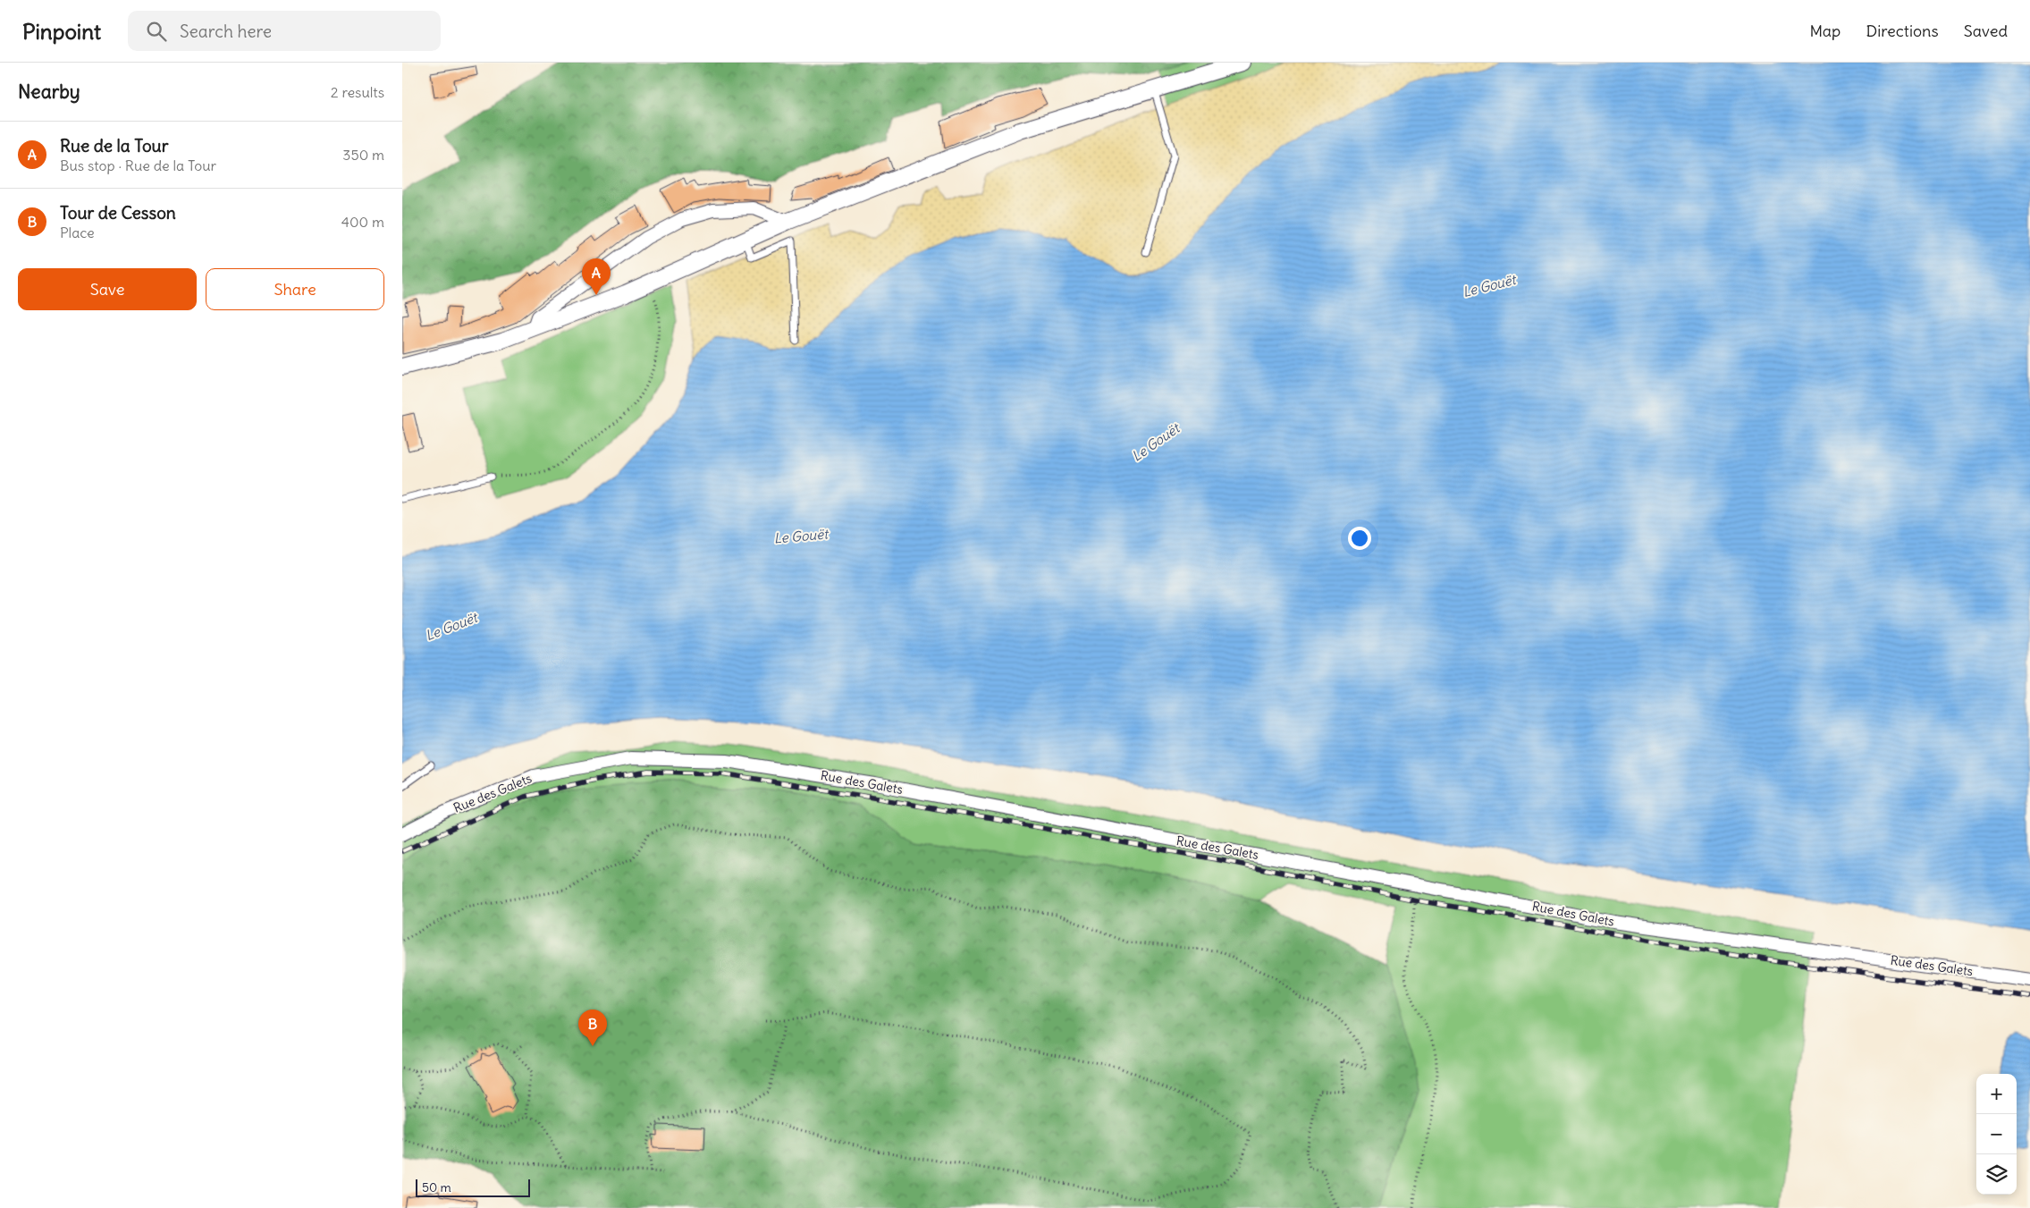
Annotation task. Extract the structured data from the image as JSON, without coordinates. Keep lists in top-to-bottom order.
{
  "streets": {
    "street": ["Rue des Galets"]
  },
  "water": ["Le Gouët"],
  "scale_bar": "50 m",
  "page": {
    "header": "Pinpoint",
    "search": "Search here",
    "nav": ["Map", "Directions", "Saved"],
    "heading": ["Nearby", "2 results"],
    "list": [
      {
        "mark": "A",
        "name": "Rue de la Tour",
        "note": "Bus stop · Rue de la Tour",
        "value": "350 m"
      },
      {
        "mark": "B",
        "name": "Tour de Cesson",
        "note": "Place",
        "value": "400 m"
      }
    ],
    "buttons": ["Save", "Share"],
    "pins": ["A", "B"],
    "map_buttons": ["+", "−"],
    "scale": "50 m"
  }
}
